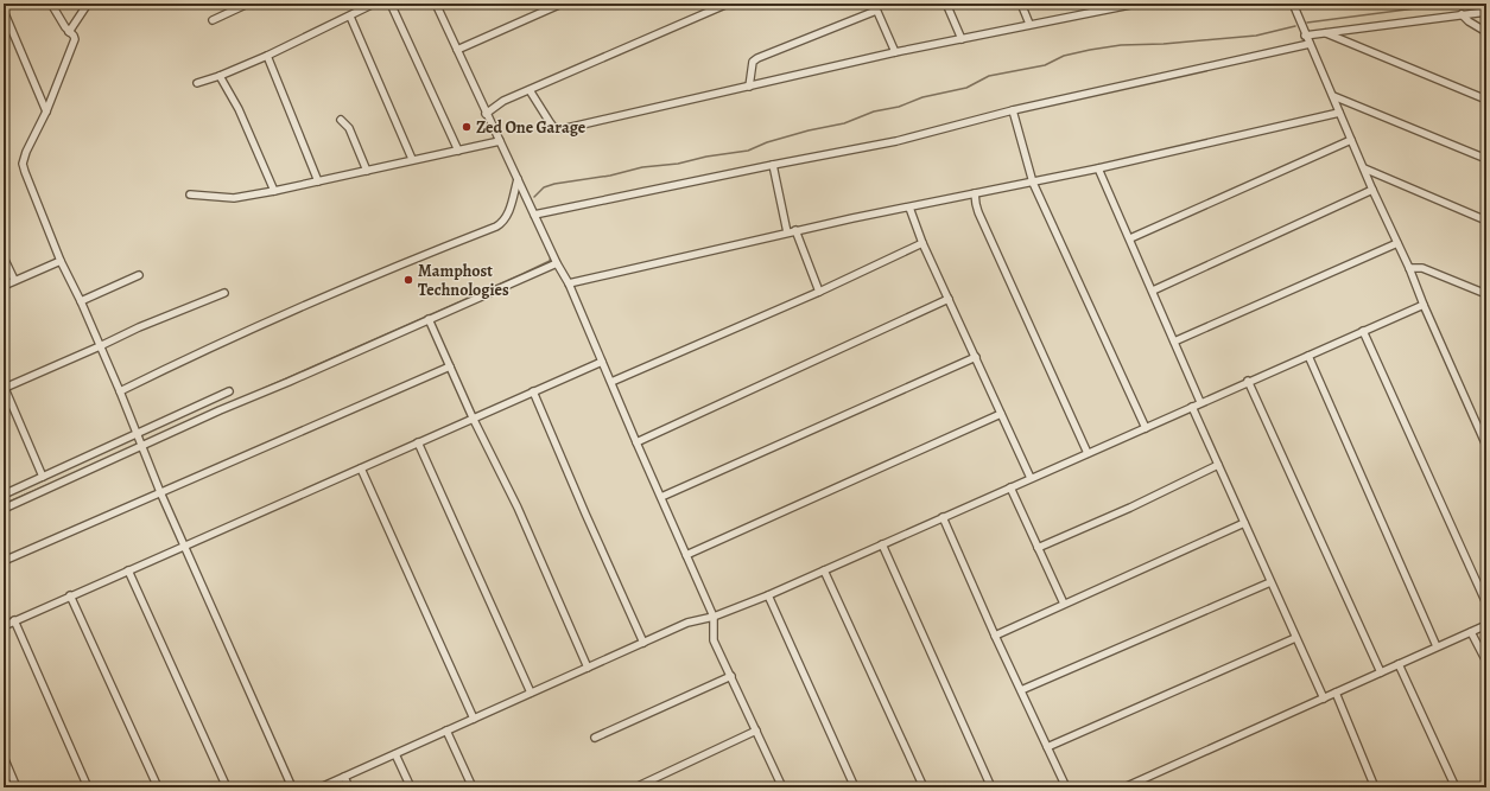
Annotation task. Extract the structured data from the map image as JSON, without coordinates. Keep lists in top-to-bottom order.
{
  "places": ["Zed One Garage", "Mamphost Technologies"]
}
